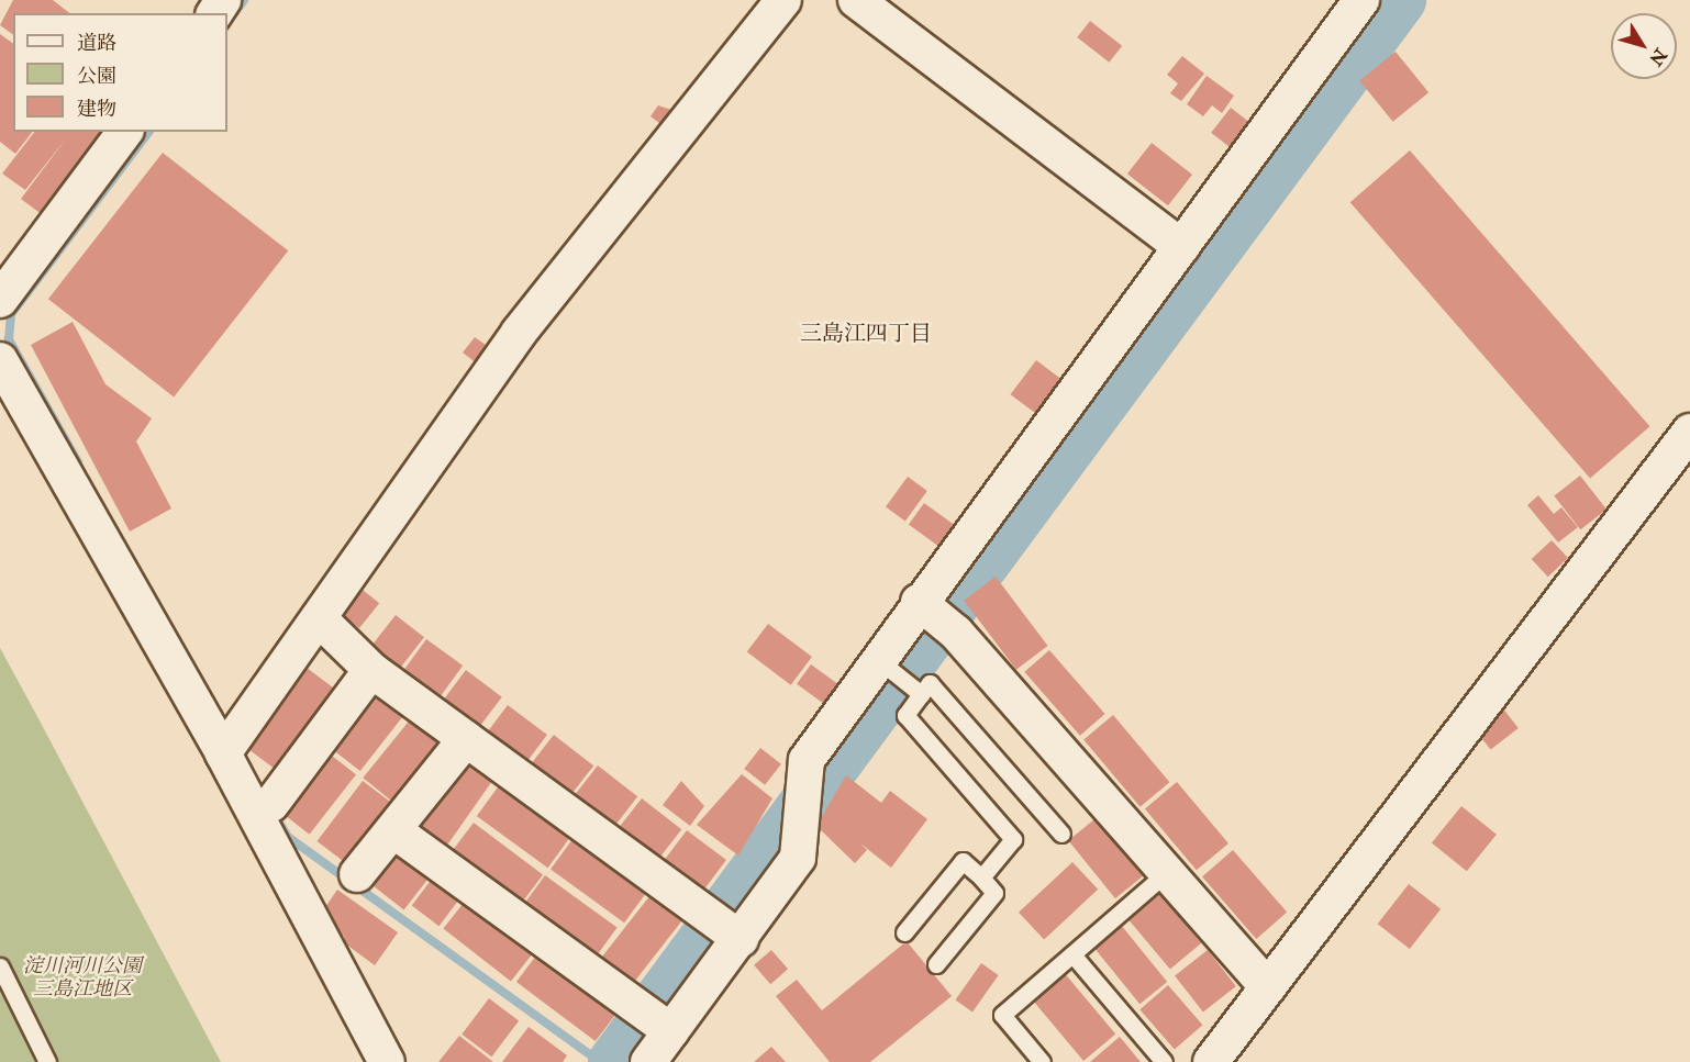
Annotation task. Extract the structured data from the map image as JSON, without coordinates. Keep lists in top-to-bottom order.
{
  "districts": ["三島江四丁目"],
  "parks": ["淀川河川公園 三島江地区"],
  "legend": ["道路", "公園", "建物"],
  "north": "bottom right"
}
